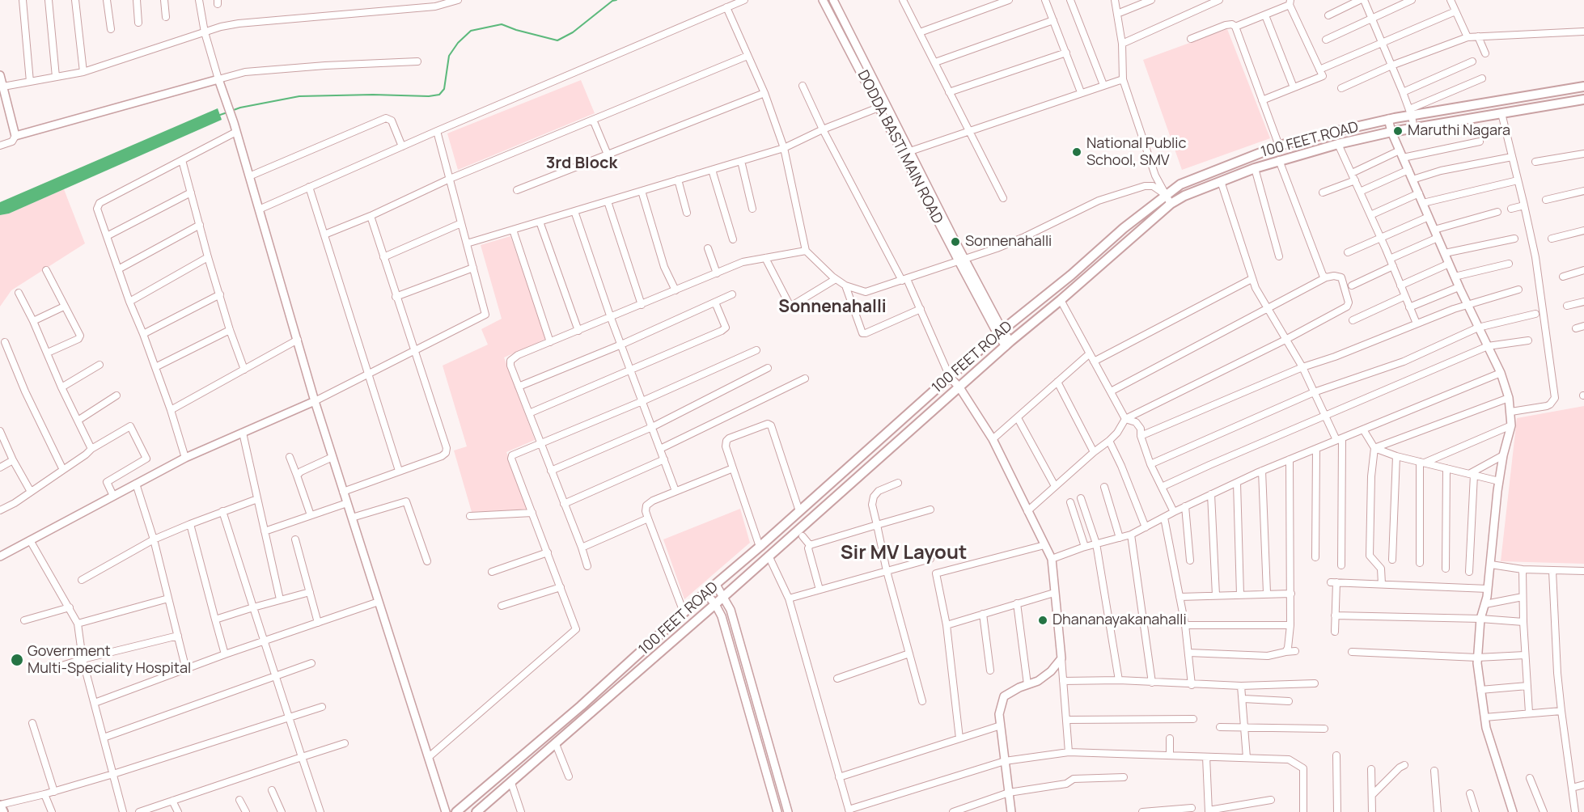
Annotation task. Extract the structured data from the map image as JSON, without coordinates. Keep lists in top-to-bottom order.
{
  "streets": {
    "main road": ["100 FEET ROAD"],
    "street": ["DODDA BASTI MAIN ROAD"]
  },
  "crossings": [
    ["100 FEET ROAD", "DODDA BASTI MAIN ROAD"]
  ],
  "districts": ["3rd Block", "Sonnenahalli", "Sir MV Layout"],
  "places": [
    "Maruthi Nagara",
    "National Public School, SMV",
    "Sonnenahalli",
    "Dhananayakanahalli",
    "Government Multi-Speciality Hospital"
  ]
}
